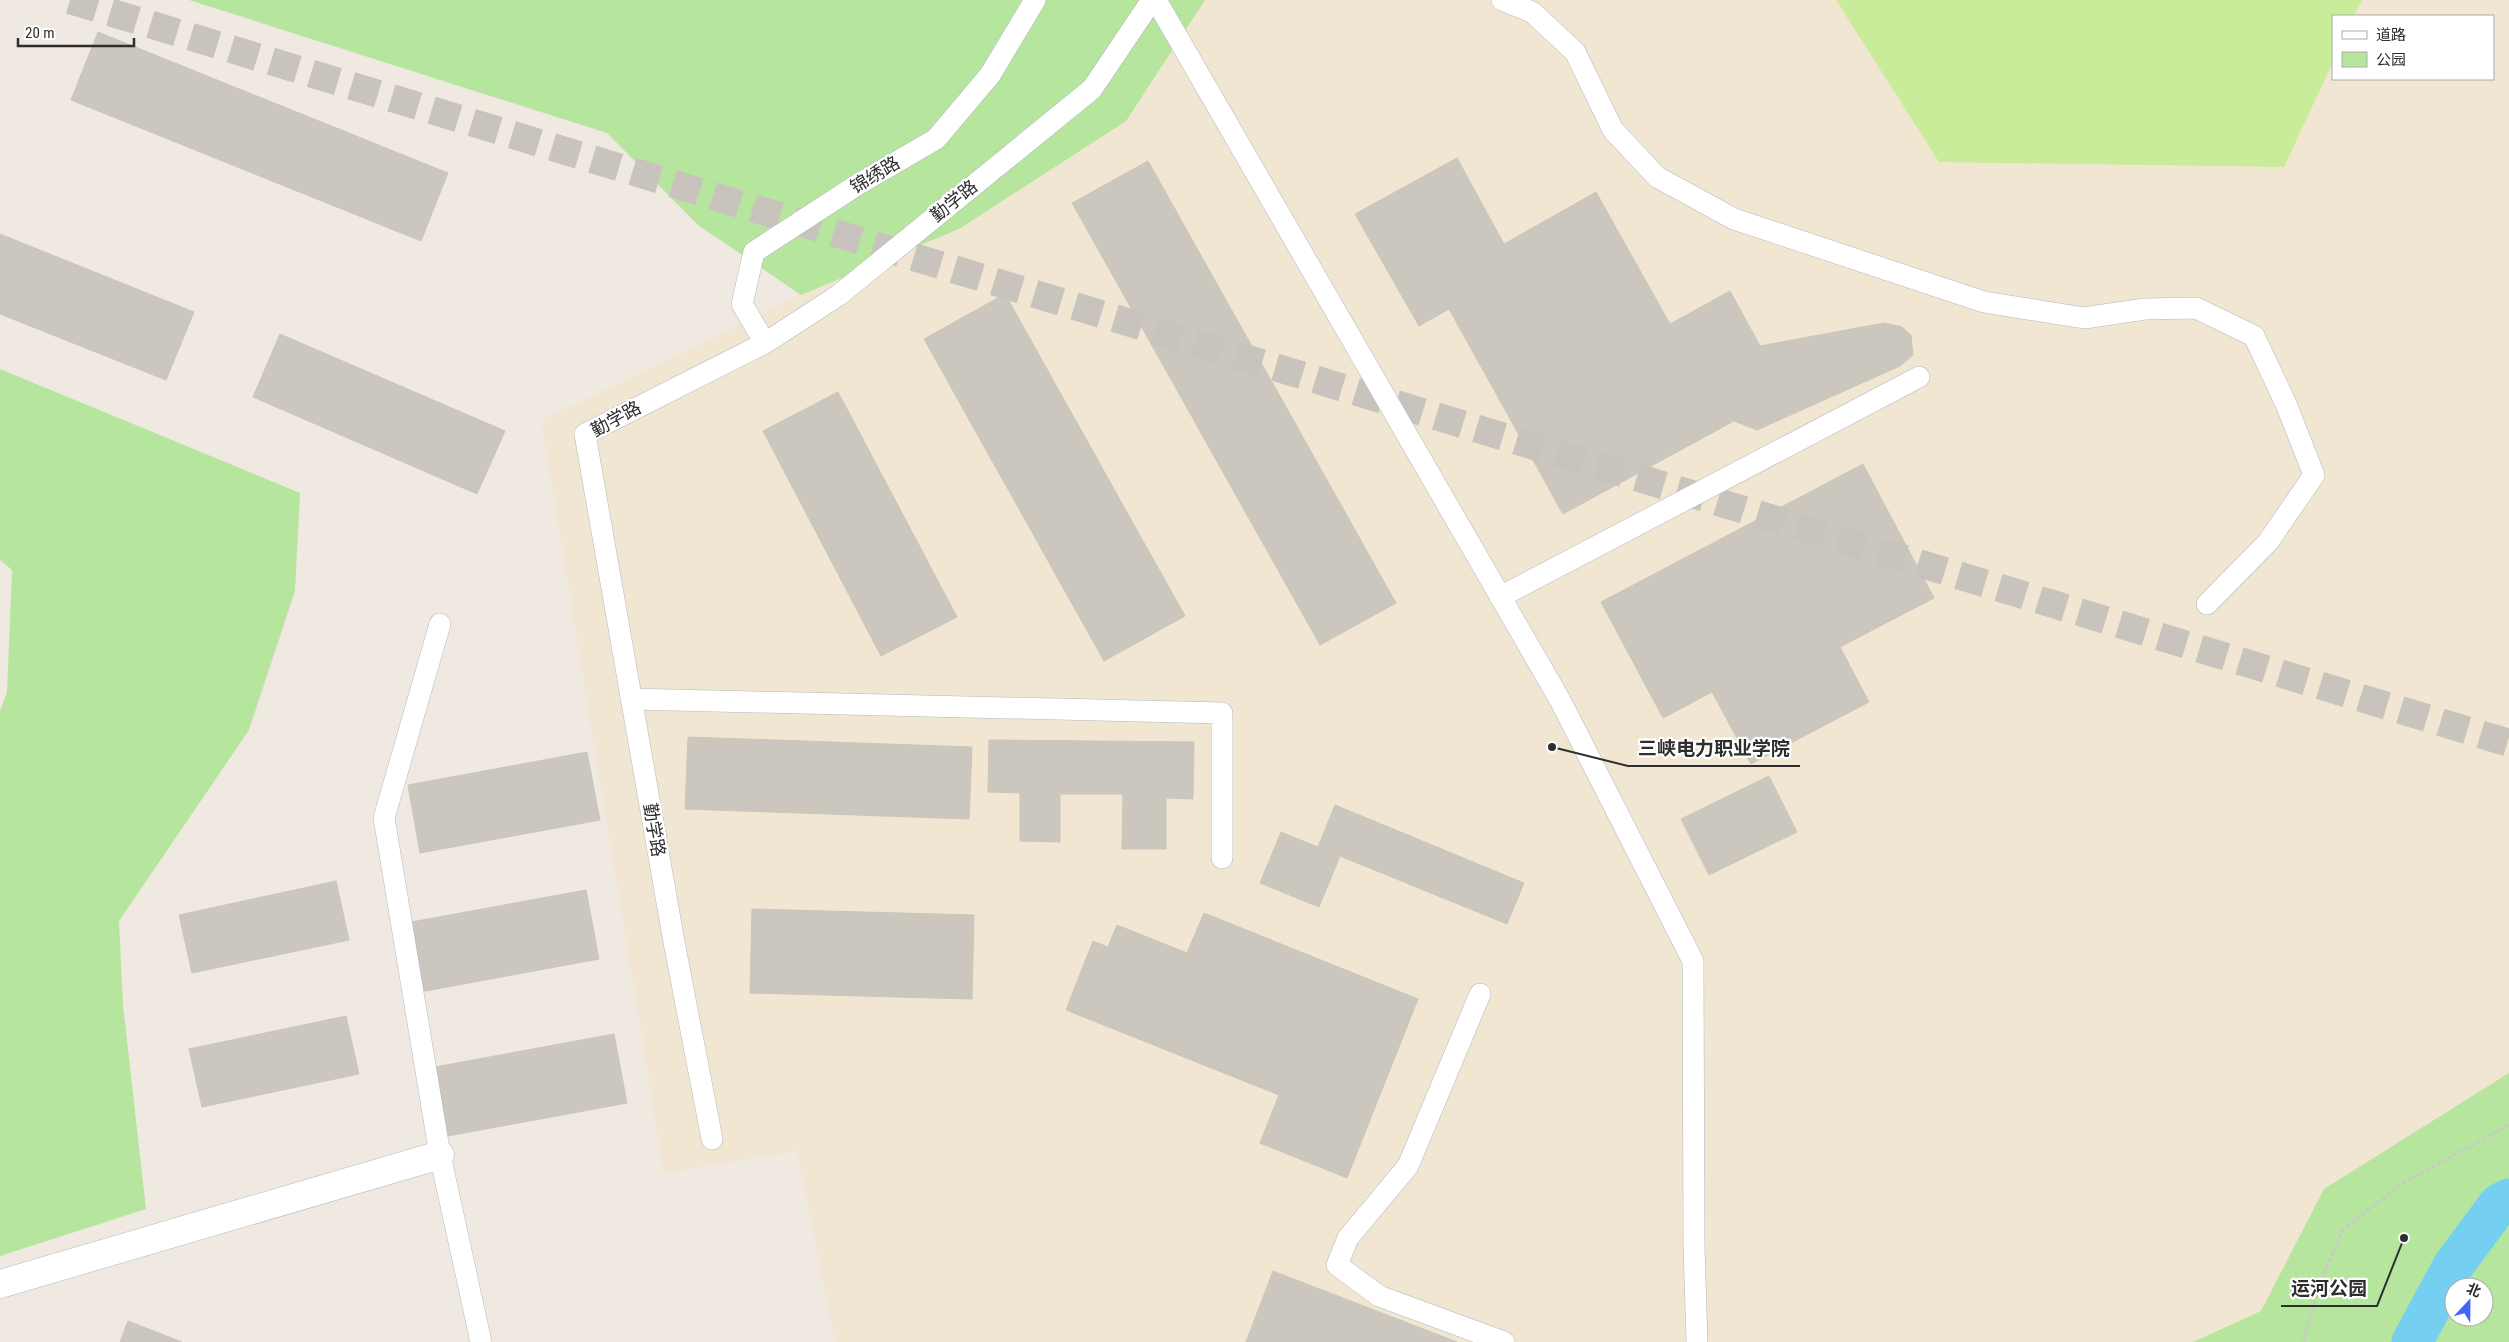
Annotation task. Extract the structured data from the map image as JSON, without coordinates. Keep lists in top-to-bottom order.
{
  "streets": {
    "lane": ["锦绣路", "勤学路"]
  },
  "crossings": [
    ["锦绣路", "勤学路"]
  ],
  "places": ["三峡电力职业学院", "运河公园"],
  "legend": ["道路", "公园"],
  "scale_bar": "20 m",
  "north": "top"
}
